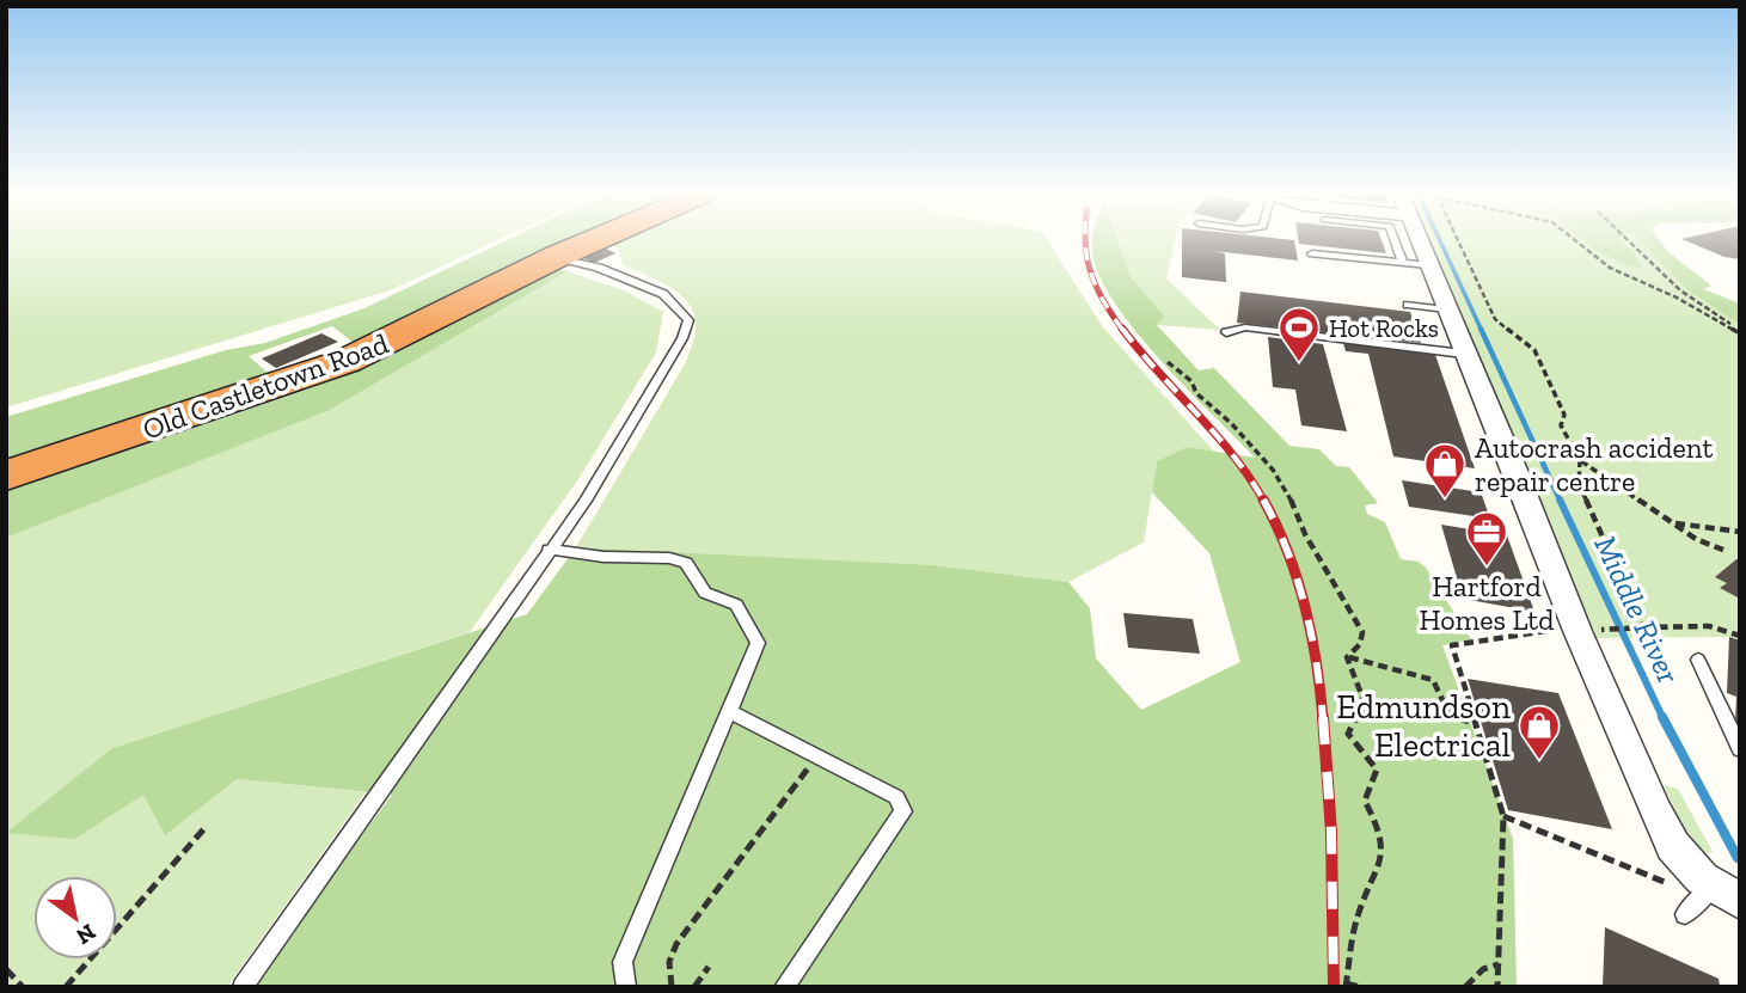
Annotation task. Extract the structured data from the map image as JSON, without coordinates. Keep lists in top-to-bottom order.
{
  "streets": {
    "highway": ["Old Castletown Road"]
  },
  "water": ["Middle River"],
  "places": {
    "sports": ["Hot Rocks"],
    "shop": ["Autocrash accident repair centre", "Edmundson Electrical"],
    "office": ["Hartford Homes Ltd"]
  },
  "north": "bottom right"
}
